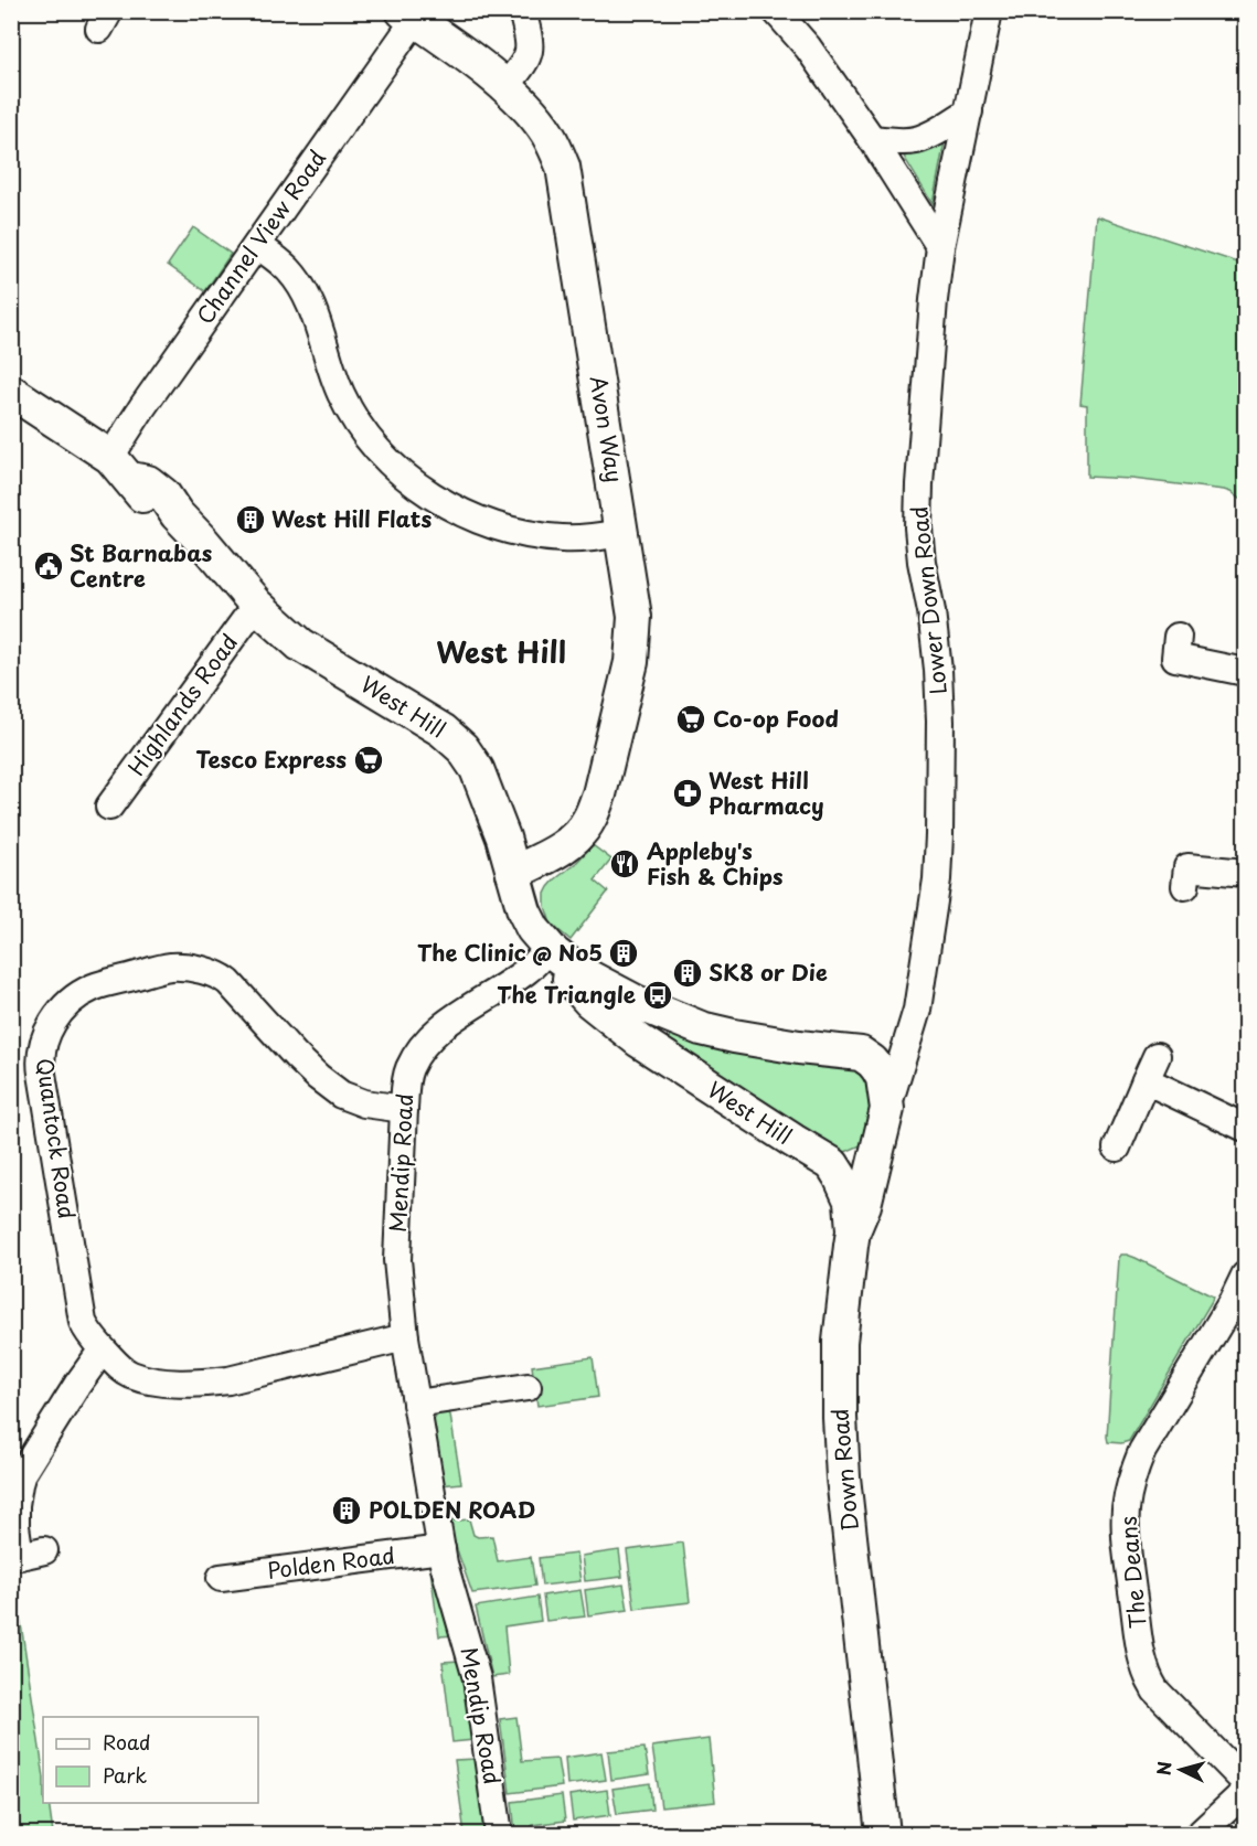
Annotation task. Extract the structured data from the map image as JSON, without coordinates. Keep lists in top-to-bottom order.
{
  "streets": {
    "street": [
      "Channel View Road",
      "Avon Way",
      "Lower Down Road",
      "Highlands Road",
      "West Hill",
      "Quantock Road",
      "Mendip Road",
      "Down Road",
      "Polden Road",
      "The Deans"
    ]
  },
  "crossings": [
    ["Channel View Road", "Avon Way"],
    ["Channel View Road", "West Hill"],
    ["Avon Way", "West Hill"],
    ["Lower Down Road", "West Hill"],
    ["Lower Down Road", "Down Road"],
    ["Highlands Road", "West Hill"],
    ["West Hill", "Mendip Road"],
    ["Quantock Road", "Mendip Road"],
    ["Mendip Road", "Polden Road"]
  ],
  "districts": ["West Hill"],
  "places": {
    "building": [
      "West Hill Flats",
      "The Clinic @ No5",
      "SK8 or Die",
      "POLDEN ROAD"
    ],
    "public building": ["St Barnabas Centre"],
    "supermarket": ["Co-op Food", "Tesco Express"],
    "pharmacy": ["West Hill Pharmacy"],
    "restaurant": ["Appleby's Fish & Chips"],
    "bus stop": ["The Triangle"]
  },
  "legend": ["Road", "Park"],
  "north": "left"
}
